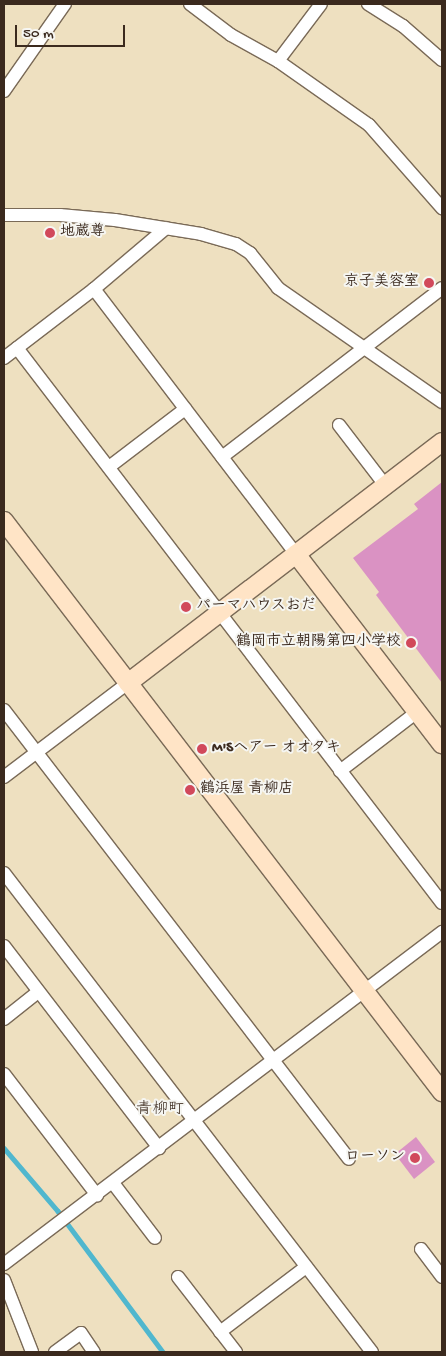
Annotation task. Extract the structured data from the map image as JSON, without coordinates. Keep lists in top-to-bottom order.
{
  "districts": ["青柳町"],
  "places": [
    "地蔵尊",
    "京子美容室",
    "パーマハウスおだ",
    "鶴岡市立朝陽第四小学校",
    "M'Sヘアー オオタキ",
    "鶴浜屋 青柳店",
    "ローソン"
  ],
  "scale_bar": "50 m"
}
